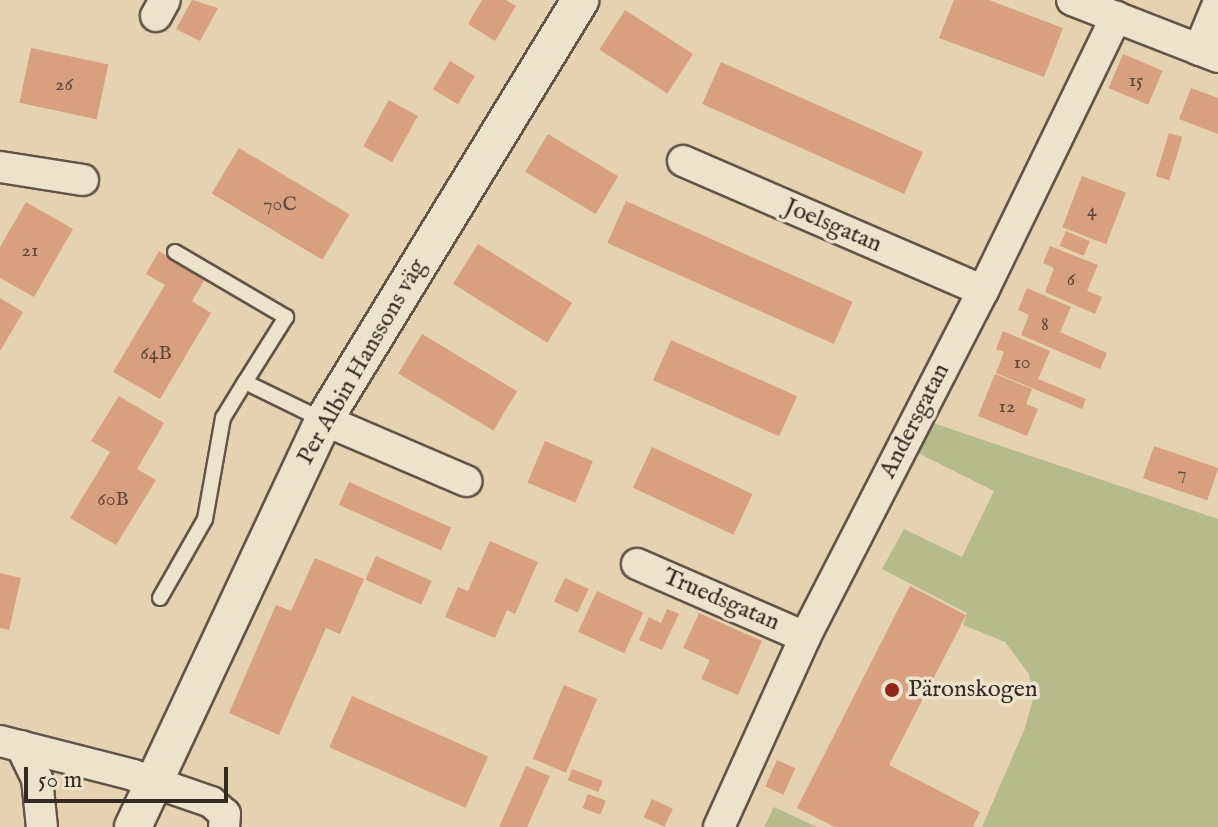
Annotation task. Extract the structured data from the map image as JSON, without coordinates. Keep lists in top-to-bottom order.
{
  "streets": {
    "street": [
      "Joelsgatan",
      "Per Albin Hanssons väg",
      "Andersgatan",
      "Truedsgatan"
    ]
  },
  "crossings": [
    ["Joelsgatan", "Andersgatan"],
    ["Andersgatan", "Truedsgatan"]
  ],
  "places": ["Päronskogen"],
  "house_numbers": [
    "15",
    "26",
    "70C",
    "4",
    "21",
    "6",
    "8",
    "64B",
    "10",
    "12",
    "7",
    "60B"
  ],
  "scale_bar": "50 m"
}
